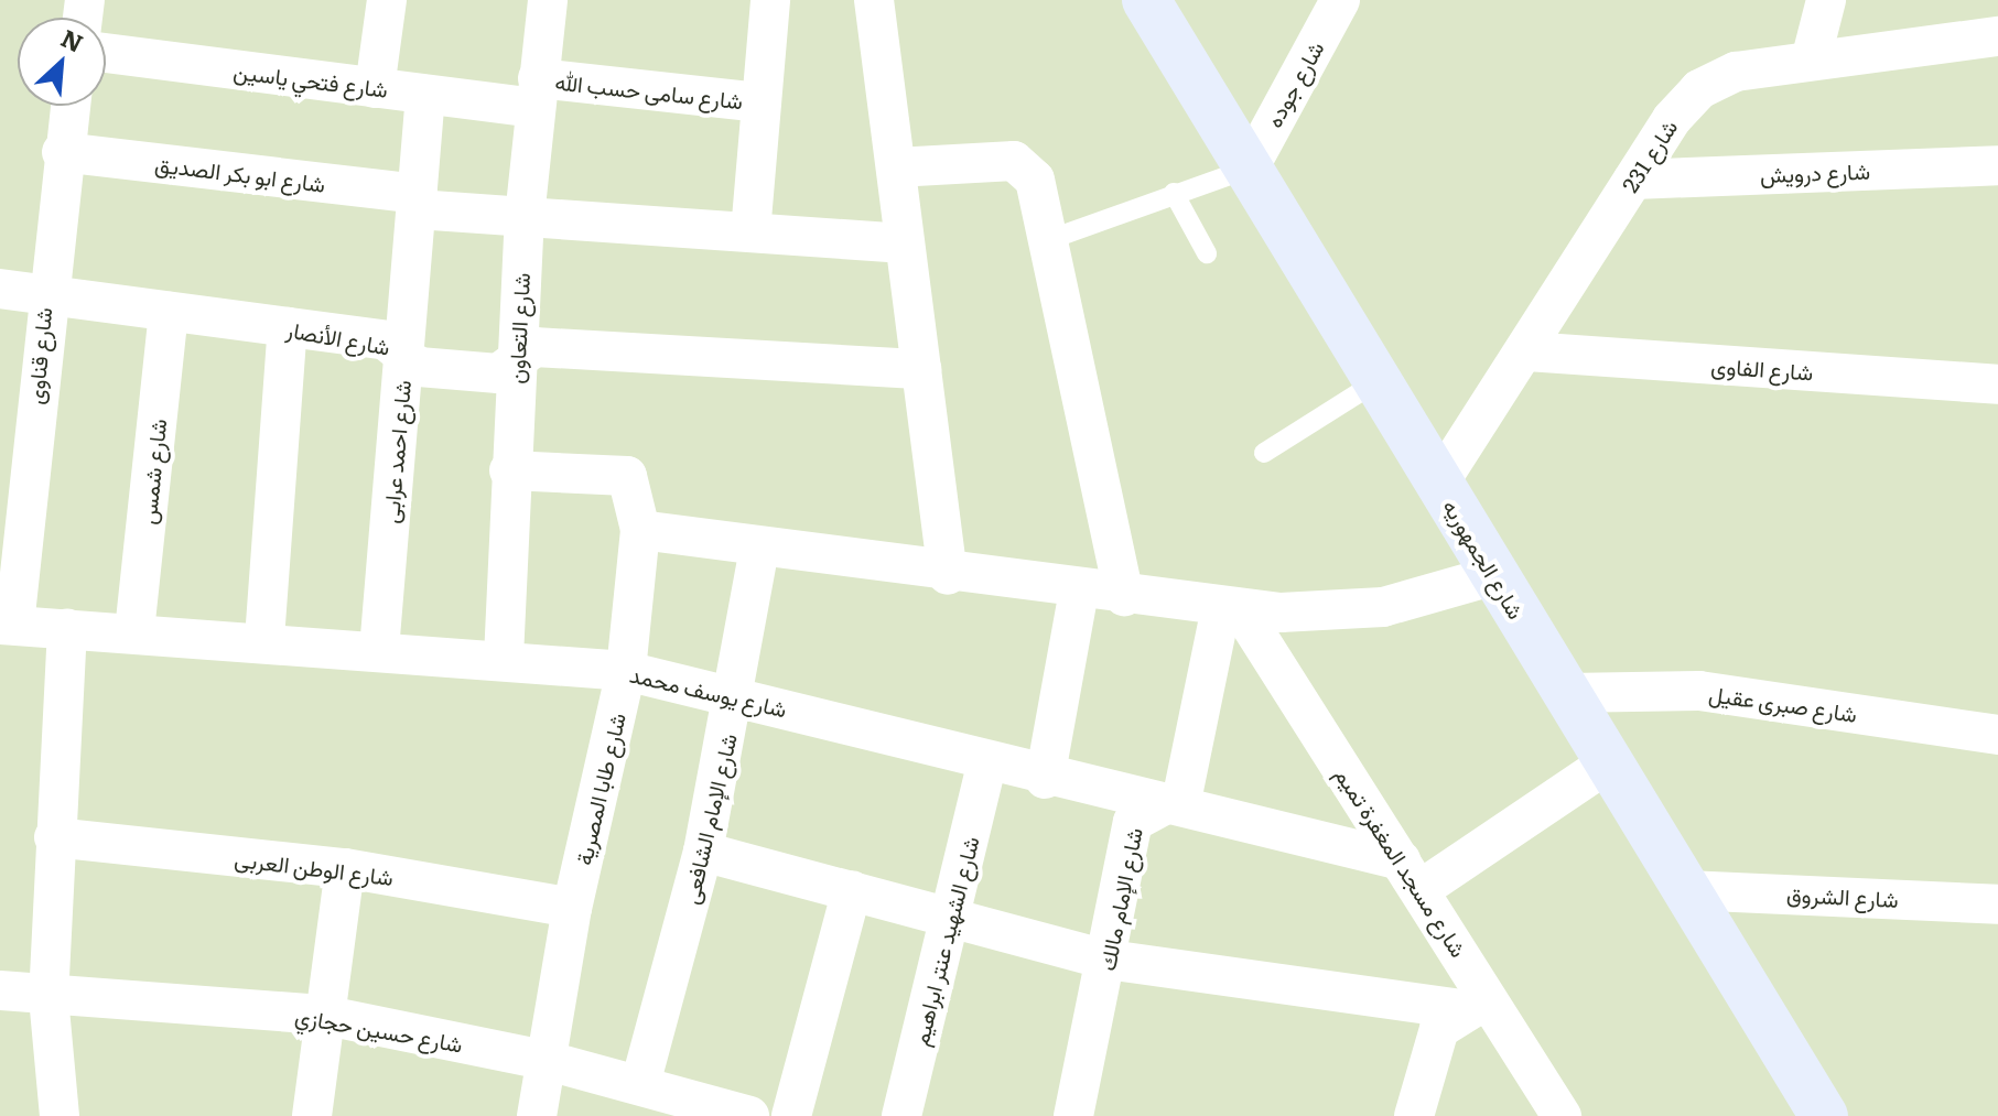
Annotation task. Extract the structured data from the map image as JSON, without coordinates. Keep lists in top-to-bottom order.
{
  "streets": {
    "main road": ["شارع الجمهوريه"],
    "street": [
      "شارع فتحي ياسين",
      "شارع جوده",
      "شارع سامى حسب الله",
      "شارع 231",
      "شارع درويش",
      "شارع ابو بكر الصديق",
      "شارع التعاون",
      "شارع الأنصار",
      "شارع قناوى",
      "شارع الفاوى",
      "شارع احمد عرابى",
      "شارع شمس",
      "شارع يوسف محمد",
      "شارع صبرى عقيل",
      "شارع طابا المصرية",
      "شارع الإمام الشافعى",
      "شارع مسجد المغفرة تميم",
      "شارع الوطن العربى",
      "شارع الشروق",
      "شارع الإمام مالك",
      "شارع الشهيد عنتر ابراهيم",
      "شارع حسين حجازي"
    ]
  },
  "crossings": [
    ["شارع فتحي ياسين", "شارع سامى حسب الله"],
    ["شارع فتحي ياسين", "شارع التعاون"],
    ["شارع فتحي ياسين", "شارع احمد عرابى"],
    ["شارع جوده", "شارع الجمهوريه"],
    ["شارع سامى حسب الله", "شارع التعاون"],
    ["شارع 231", "شارع درويش"],
    ["شارع 231", "شارع الفاوى"],
    ["شارع 231", "شارع الجمهوريه"],
    ["شارع ابو بكر الصديق", "شارع التعاون"],
    ["شارع ابو بكر الصديق", "شارع قناوى"],
    ["شارع ابو بكر الصديق", "شارع احمد عرابى"],
    ["شارع التعاون", "شارع الأنصار"],
    ["شارع التعاون", "شارع يوسف محمد"],
    ["شارع التعاون", "شارع طابا المصرية"],
    ["شارع الأنصار", "شارع قناوى"],
    ["شارع الأنصار", "شارع احمد عرابى"],
    ["شارع الأنصار", "شارع شمس"],
    ["شارع قناوى", "شارع يوسف محمد"],
    ["شارع احمد عرابى", "شارع يوسف محمد"],
    ["شارع شمس", "شارع يوسف محمد"],
    ["شارع الجمهوريه", "شارع صبرى عقيل"],
    ["شارع الجمهوريه", "شارع الشروق"],
    ["شارع يوسف محمد", "شارع طابا المصرية"],
    ["شارع يوسف محمد", "شارع الإمام الشافعى"],
    ["شارع يوسف محمد", "شارع مسجد المغفرة تميم"],
    ["شارع يوسف محمد", "شارع الإمام مالك"],
    ["شارع يوسف محمد", "شارع الشهيد عنتر ابراهيم"],
    ["شارع طابا المصرية", "شارع الوطن العربى"],
    ["شارع طابا المصرية", "شارع حسين حجازي"],
    ["شارع الإمام الشافعى", "شارع حسين حجازي"],
    ["شارع مسجد المغفرة تميم", "شارع الإمام مالك"]
  ],
  "north": "top right"
}
